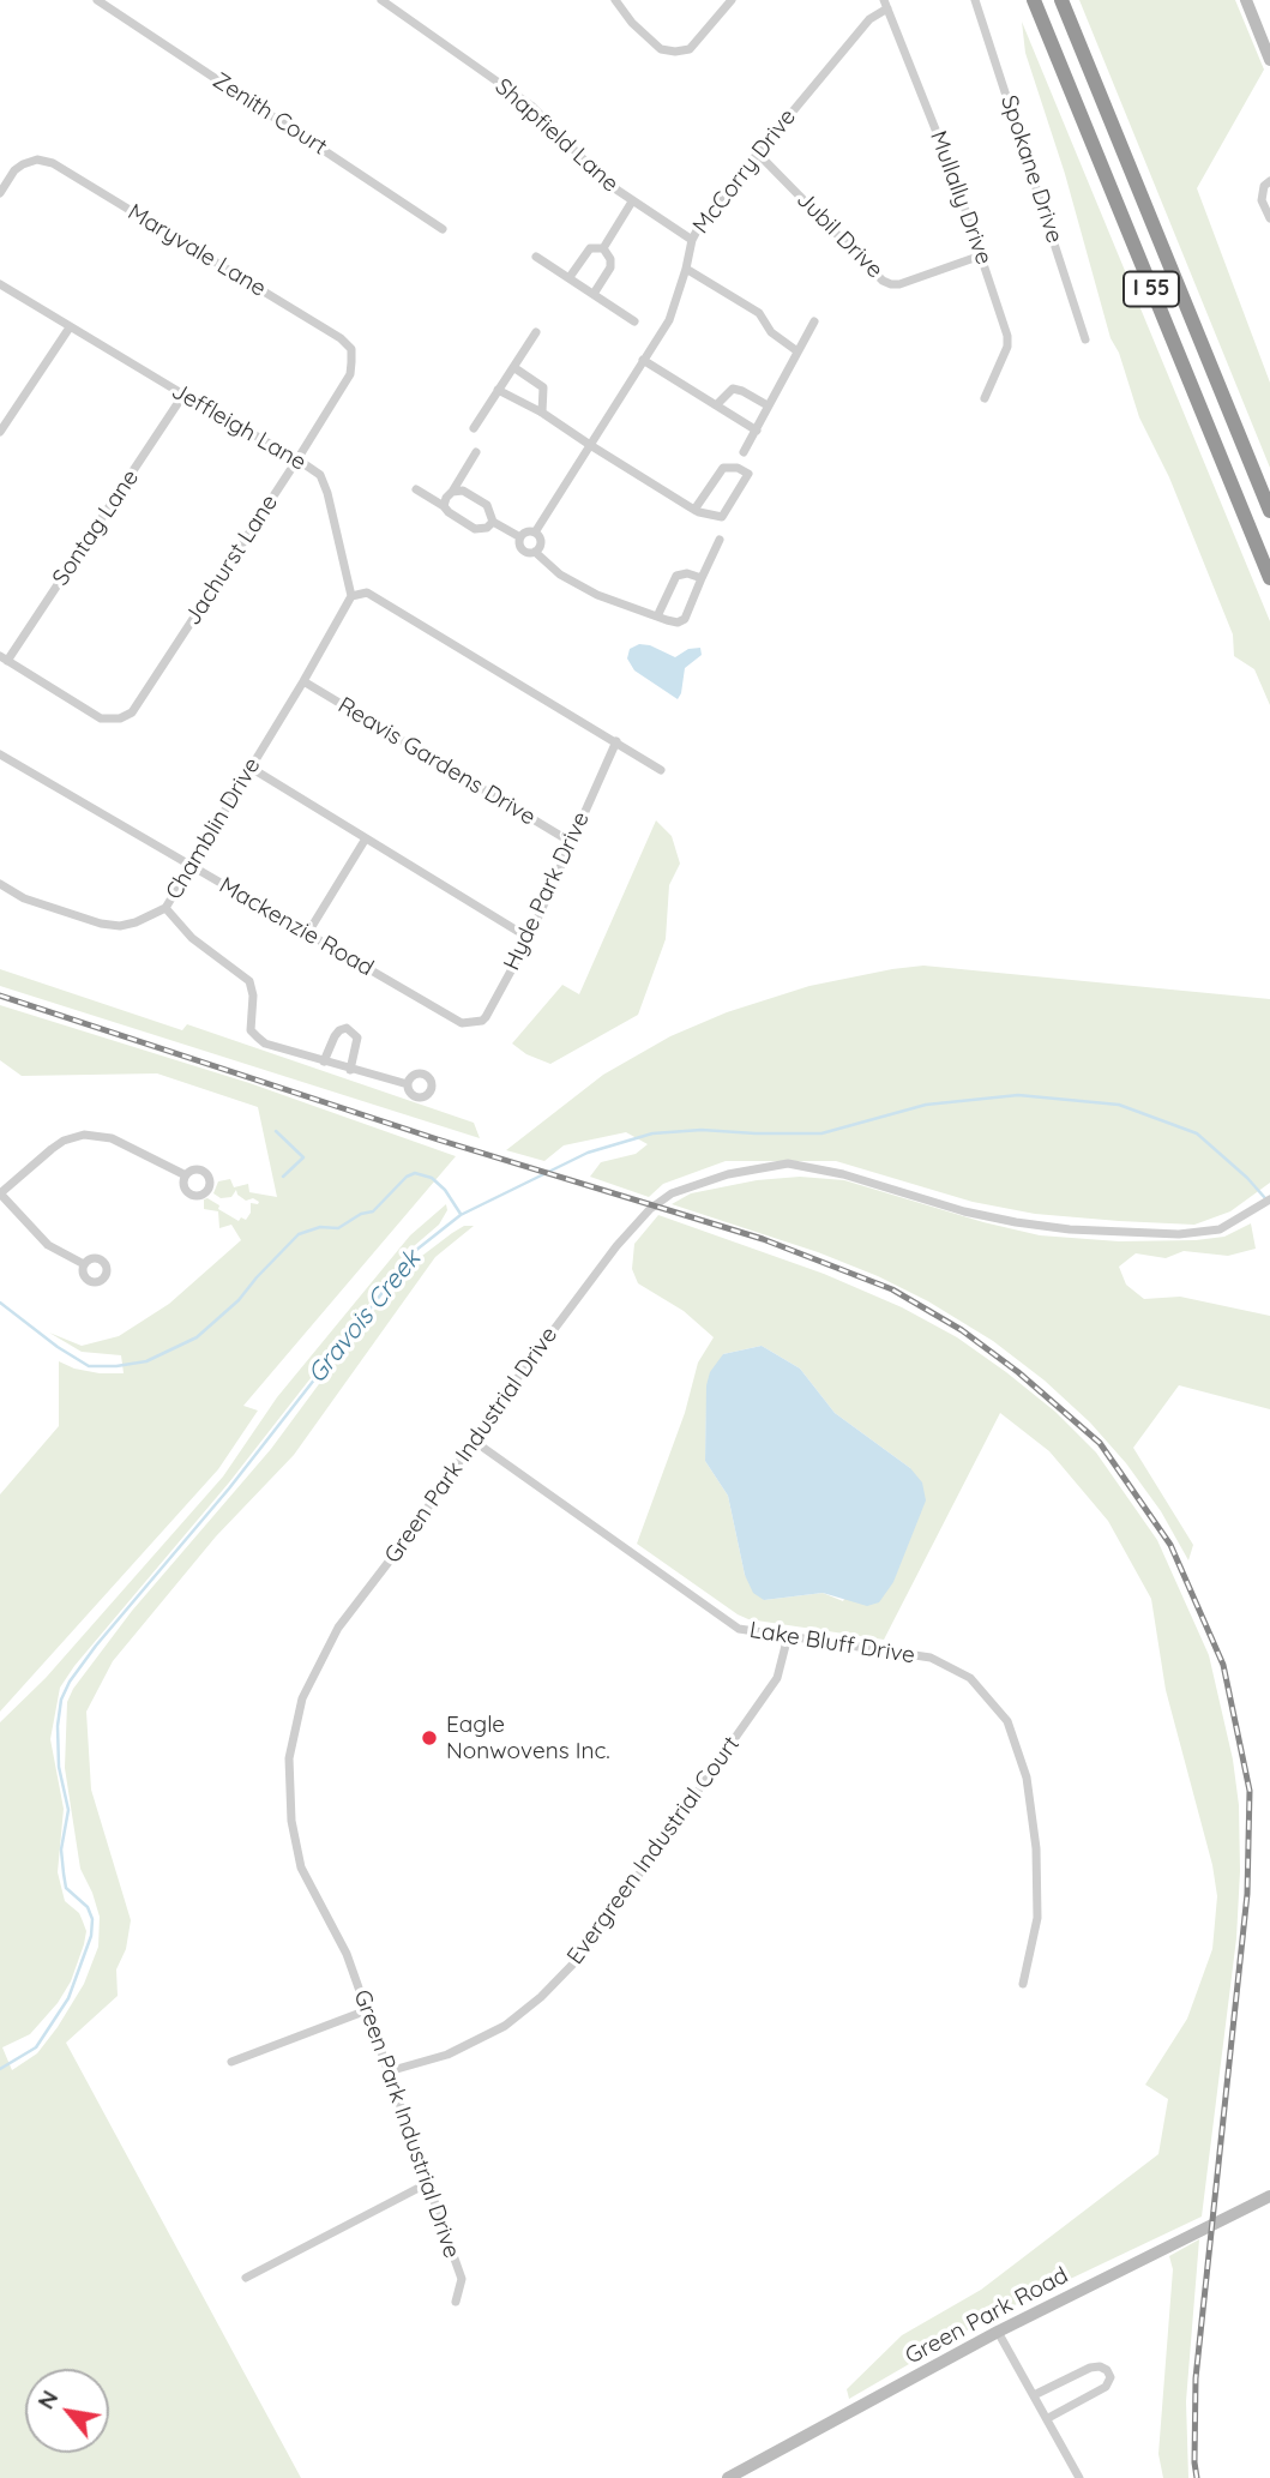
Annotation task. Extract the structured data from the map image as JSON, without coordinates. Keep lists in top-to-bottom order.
{
  "streets": {
    "highway": ["I 55"],
    "street": [
      "Zenith Court",
      "Shapfield Lane",
      "Spokane Drive",
      "McCorry Drive",
      "Mullally Drive",
      "Jubil Drive",
      "Maryvale Lane",
      "Jeffleigh Lane",
      "Sontag Lane",
      "Jachurst Lane",
      "Reavis Gardens Drive",
      "Chamblin Drive",
      "Hyde Park Drive",
      "Mackenzie Road",
      "Green Park Industrial Drive",
      "Lake Bluff Drive",
      "Evergreen Industrial Court",
      "Green Park Road"
    ]
  },
  "crossings": [
    ["Shapfield Lane", "McCorry Drive"],
    ["McCorry Drive", "Mullally Drive"],
    ["McCorry Drive", "Jubil Drive"],
    ["Mullally Drive", "Jubil Drive"],
    ["Maryvale Lane", "Jachurst Lane"],
    ["Jeffleigh Lane", "Sontag Lane"],
    ["Jeffleigh Lane", "Jachurst Lane"],
    ["Jeffleigh Lane", "Chamblin Drive"],
    ["Sontag Lane", "Jachurst Lane"],
    ["Reavis Gardens Drive", "Chamblin Drive"],
    ["Reavis Gardens Drive", "Hyde Park Drive"],
    ["Chamblin Drive", "Mackenzie Road"],
    ["Hyde Park Drive", "Mackenzie Road"],
    ["Green Park Industrial Drive", "Lake Bluff Drive"],
    ["Green Park Industrial Drive", "Evergreen Industrial Court"],
    ["Lake Bluff Drive", "Evergreen Industrial Court"]
  ],
  "water": ["Gravois Creek"],
  "places": ["Eagle Nonwovens Inc."],
  "north": "top left"
}
